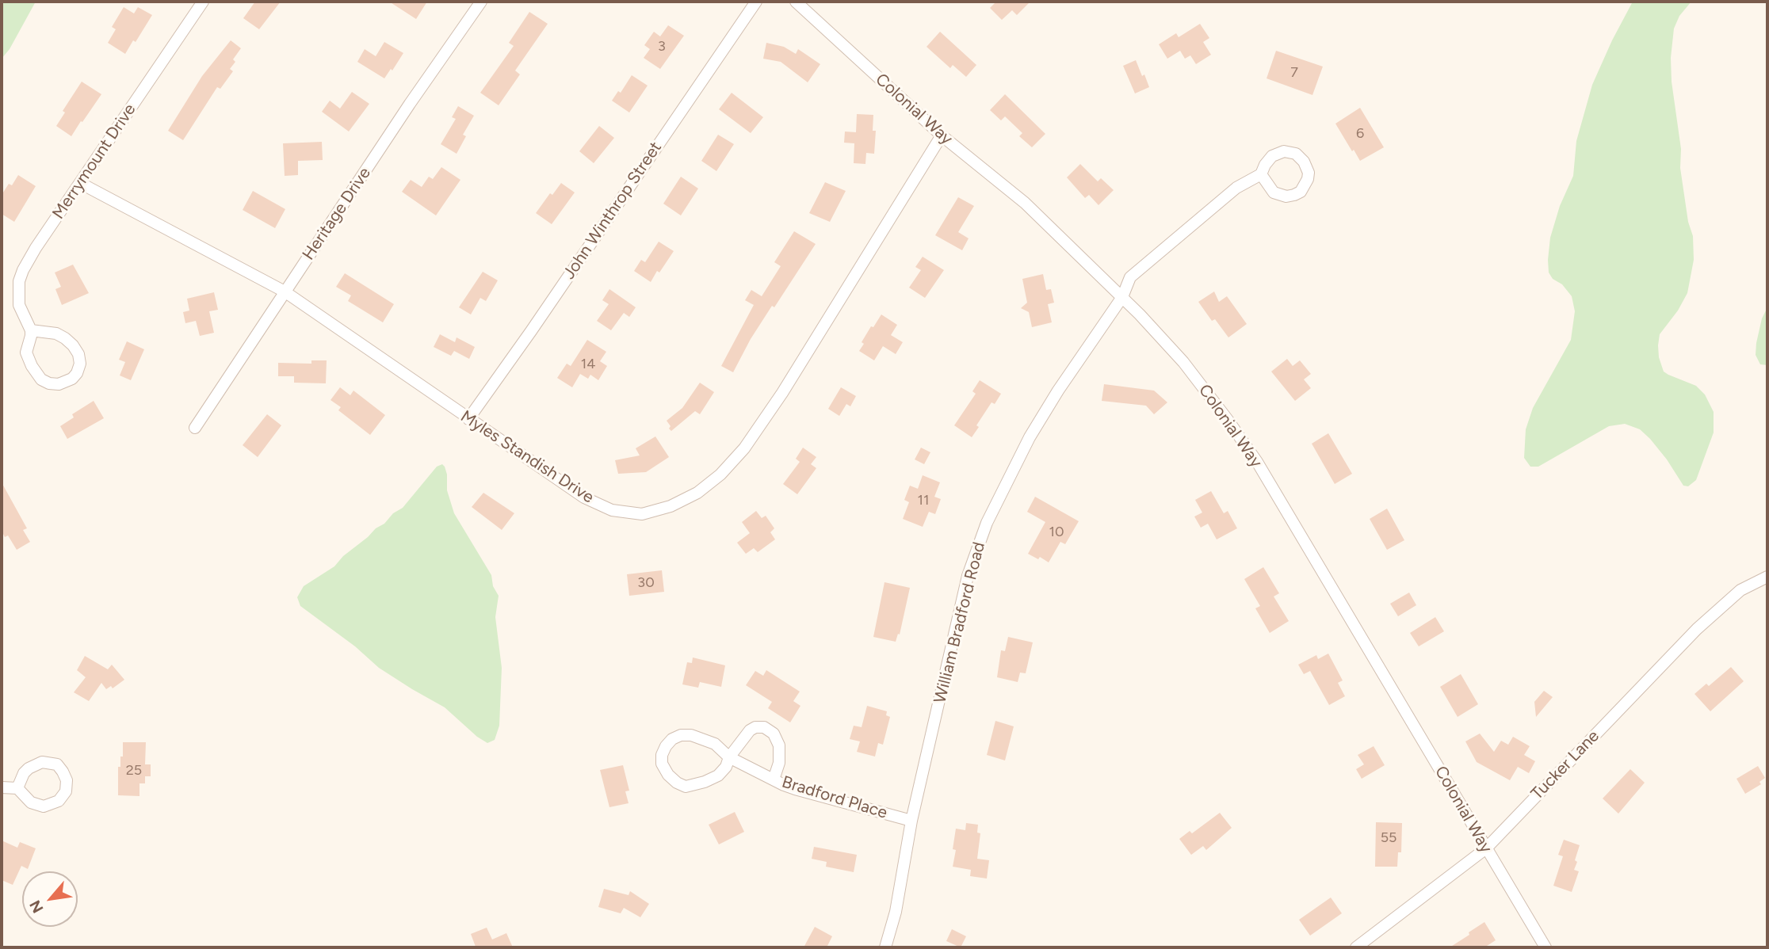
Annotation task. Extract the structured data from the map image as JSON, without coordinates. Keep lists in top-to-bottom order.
{
  "streets": {
    "street": [
      "Colonial Way",
      "Merrymount Drive",
      "John Winthrop Street",
      "Heritage Drive",
      "Myles Standish Drive",
      "William Bradford Road",
      "Tucker Lane",
      "Bradford Place"
    ]
  },
  "crossings": [
    ["Colonial Way", "Myles Standish Drive"],
    ["Colonial Way", "William Bradford Road"],
    ["Colonial Way", "Tucker Lane"],
    ["Merrymount Drive", "Myles Standish Drive"],
    ["John Winthrop Street", "Myles Standish Drive"],
    ["Heritage Drive", "Myles Standish Drive"],
    ["William Bradford Road", "Bradford Place"]
  ],
  "house_numbers": [
    "3",
    "7",
    "6",
    "14",
    "11",
    "10",
    "30",
    "25",
    "55"
  ],
  "north": "bottom left"
}
